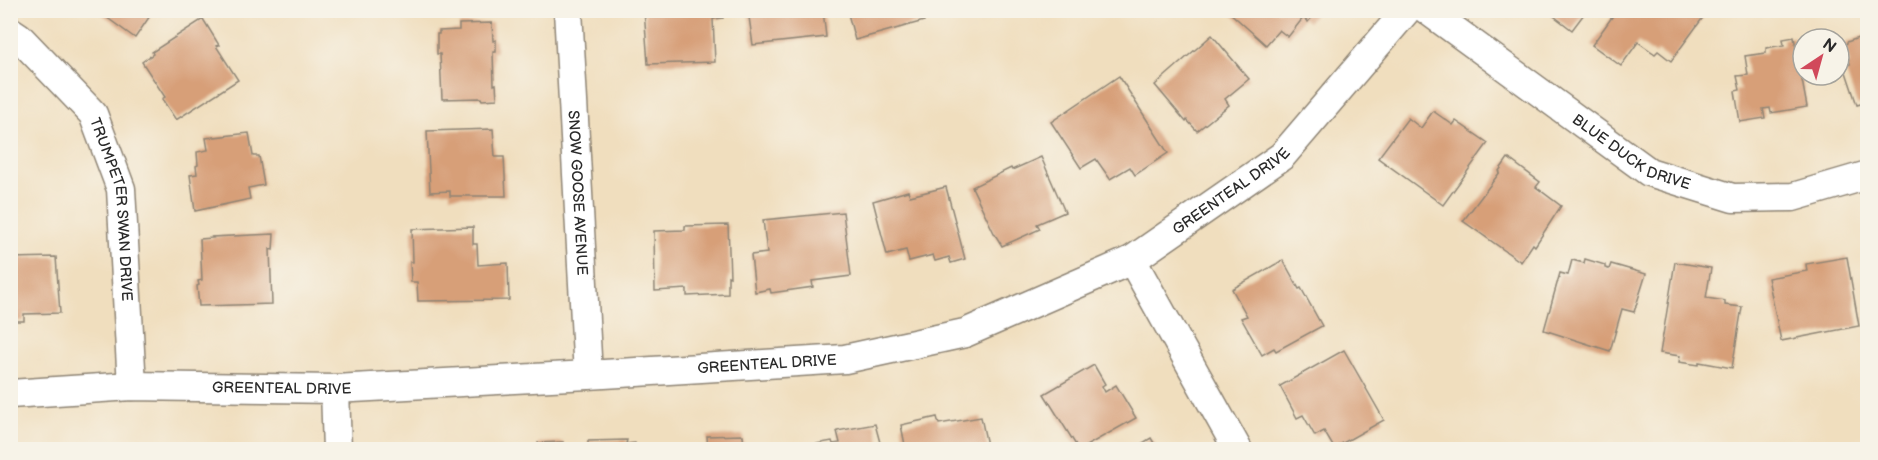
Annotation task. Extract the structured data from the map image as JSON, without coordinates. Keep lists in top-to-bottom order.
{
  "streets": {
    "street": [
      "BLUE DUCK DRIVE",
      "GREENTEAL DRIVE",
      "SNOW GOOSE AVENUE",
      "TRUMPETER SWAN DRIVE"
    ]
  },
  "crossings": [
    ["GREENTEAL DRIVE", "SNOW GOOSE AVENUE"],
    ["GREENTEAL DRIVE", "TRUMPETER SWAN DRIVE"]
  ],
  "north": "top right"
}
